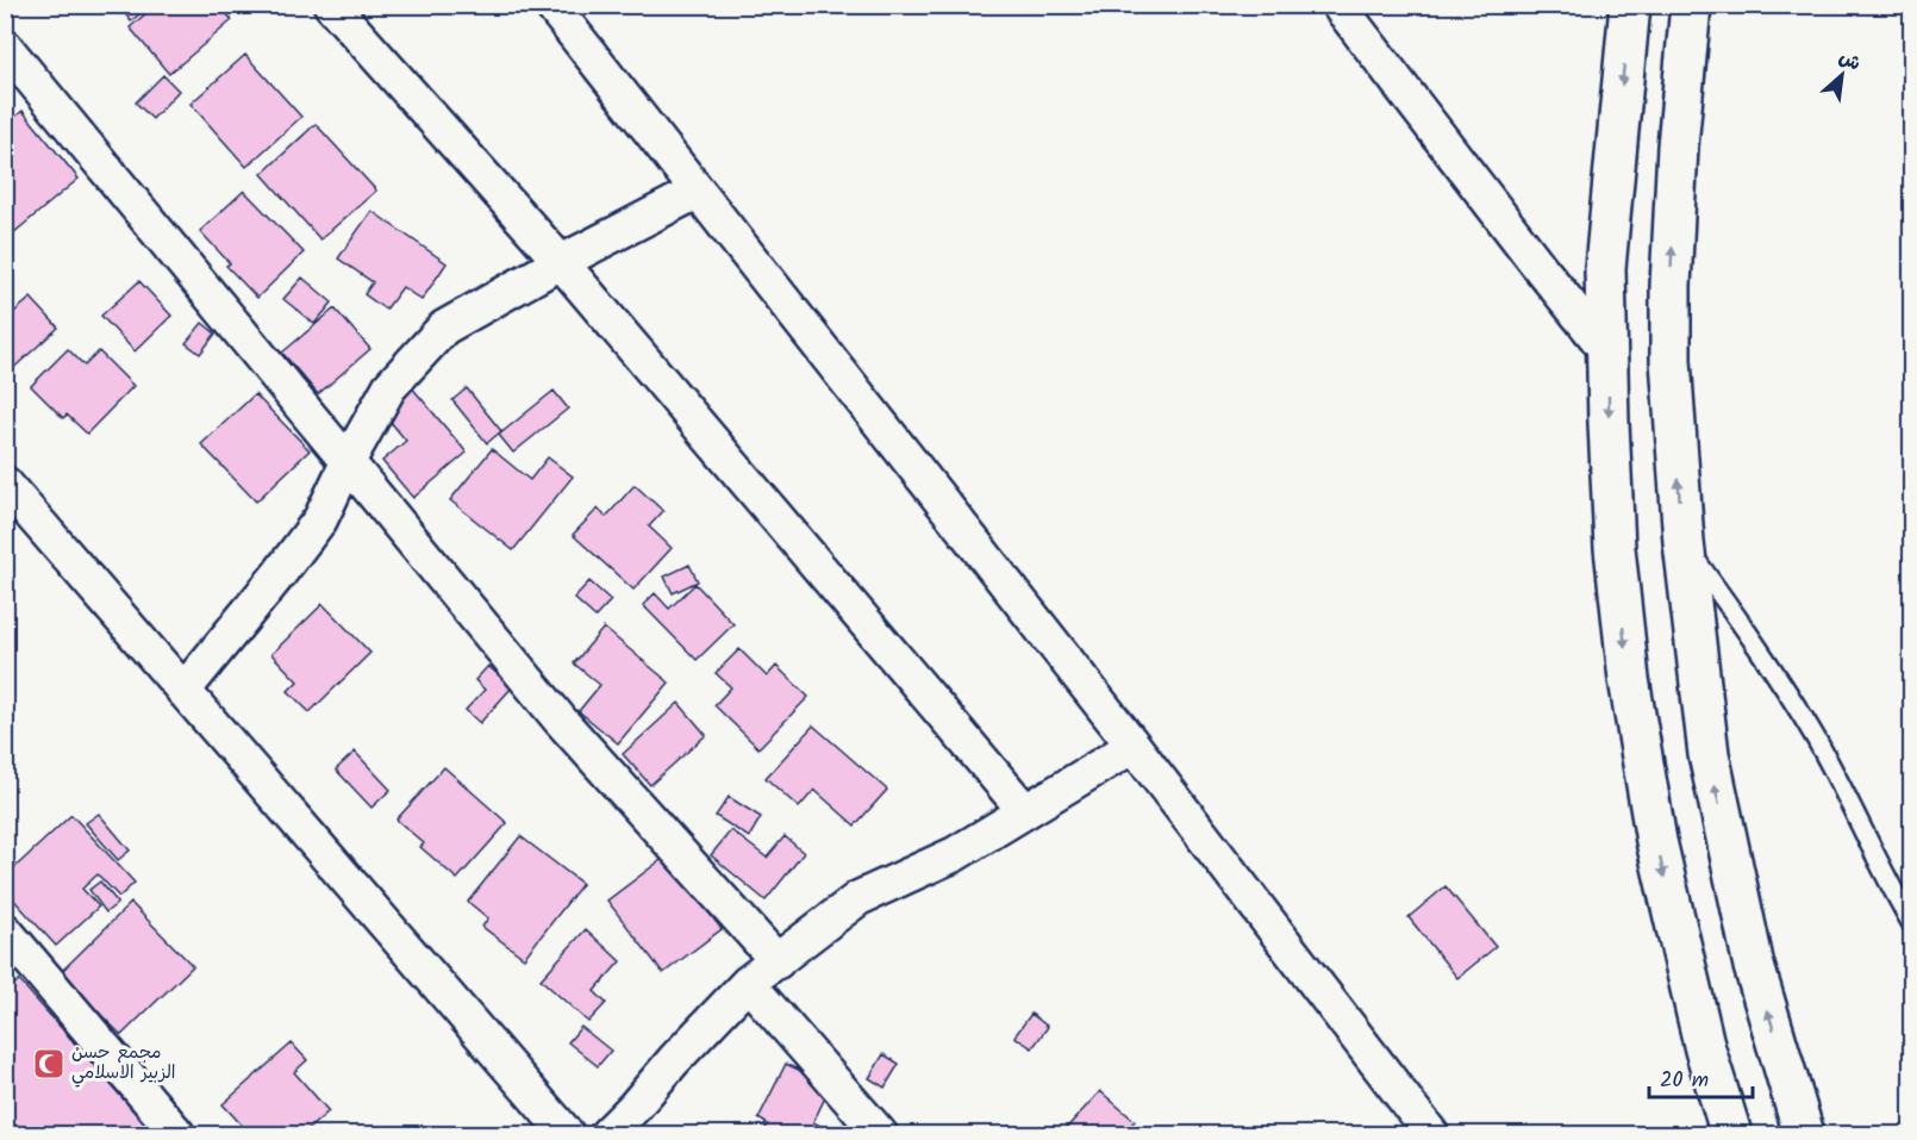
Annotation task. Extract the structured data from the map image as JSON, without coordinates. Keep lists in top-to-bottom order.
{
  "places": {
    "mosque": ["مجمع حسن الزبير الاسلامي"]
  },
  "scale_bar": "20 m",
  "north": "top right"
}
